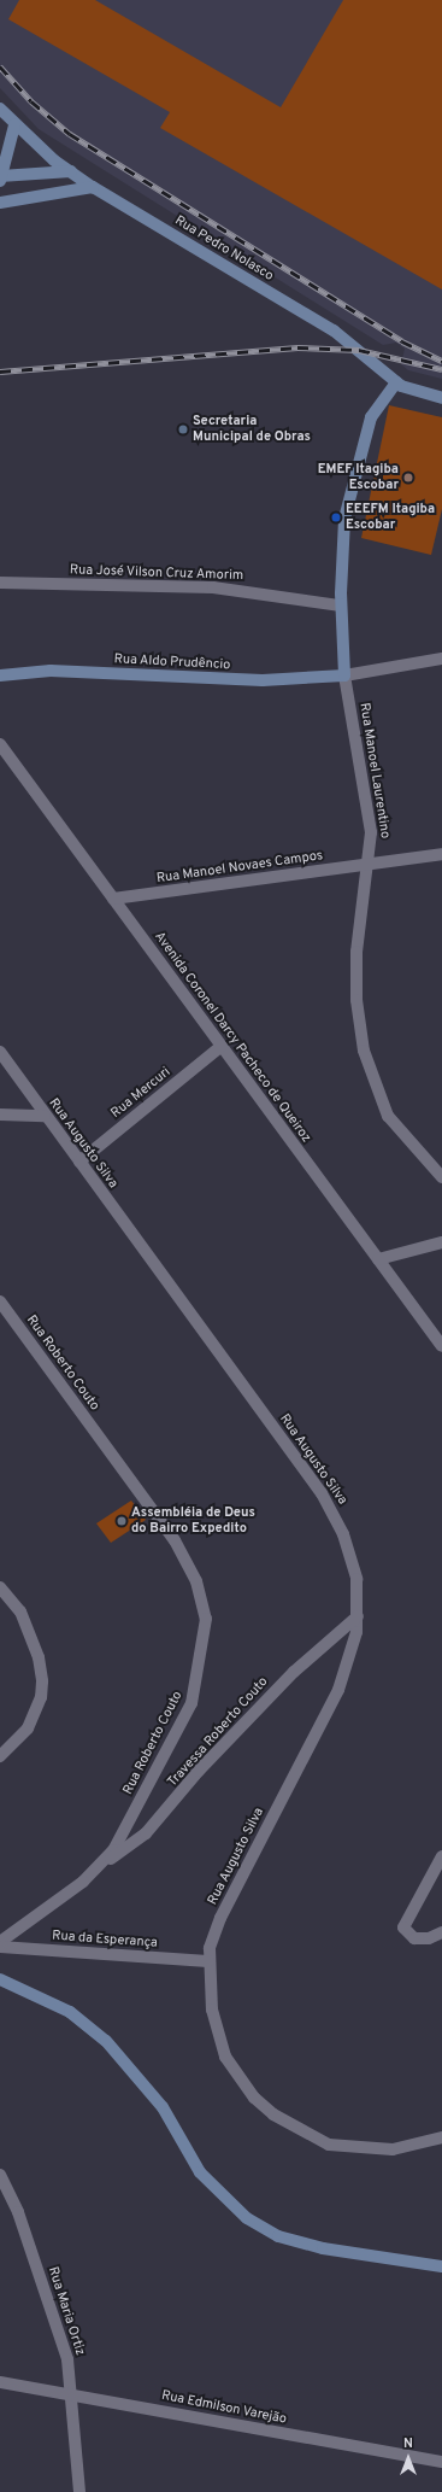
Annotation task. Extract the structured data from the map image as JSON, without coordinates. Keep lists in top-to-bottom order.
{
  "streets": {
    "street": [
      "Rua Pedro Nolasco",
      "Rua José Vilson Cruz Amorim",
      "Rua Aldo Prudêncio",
      "Rua Manoel Laurentino",
      "Rua Manoel Novaes Campos",
      "Avenida Coronel Darcy Pacheco de Queiroz",
      "Rua Mercuri",
      "Rua Augusto Silva",
      "Rua Roberto Couto",
      "Travessa Roberto Couto",
      "Rua da Esperança",
      "Rua Maria Ortiz",
      "Rua Edmilson Varejão"
    ]
  },
  "crossings": [
    ["Rua Pedro Nolasco", "Rua Manoel Laurentino"],
    ["Rua José Vilson Cruz Amorim", "Rua Manoel Laurentino"],
    ["Rua Aldo Prudêncio", "Rua Manoel Laurentino"],
    ["Rua Manoel Laurentino", "Rua Manoel Novaes Campos"],
    ["Rua Manoel Novaes Campos", "Avenida Coronel Darcy Pacheco de Queiroz"],
    ["Avenida Coronel Darcy Pacheco de Queiroz", "Rua Mercuri"],
    ["Rua Mercuri", "Rua Augusto Silva"],
    ["Rua Augusto Silva", "Travessa Roberto Couto"],
    ["Rua Augusto Silva", "Rua da Esperança"],
    ["Rua Roberto Couto", "Travessa Roberto Couto"],
    ["Rua Maria Ortiz", "Rua Edmilson Varejão"]
  ],
  "places": [
    "Secretaria Municipal de Obras",
    "EMEF Itagiba Escobar",
    "EEEFM Itagiba Escobar",
    "Assembléia de Deus do Bairro Expedito"
  ],
  "north": "top"
}
